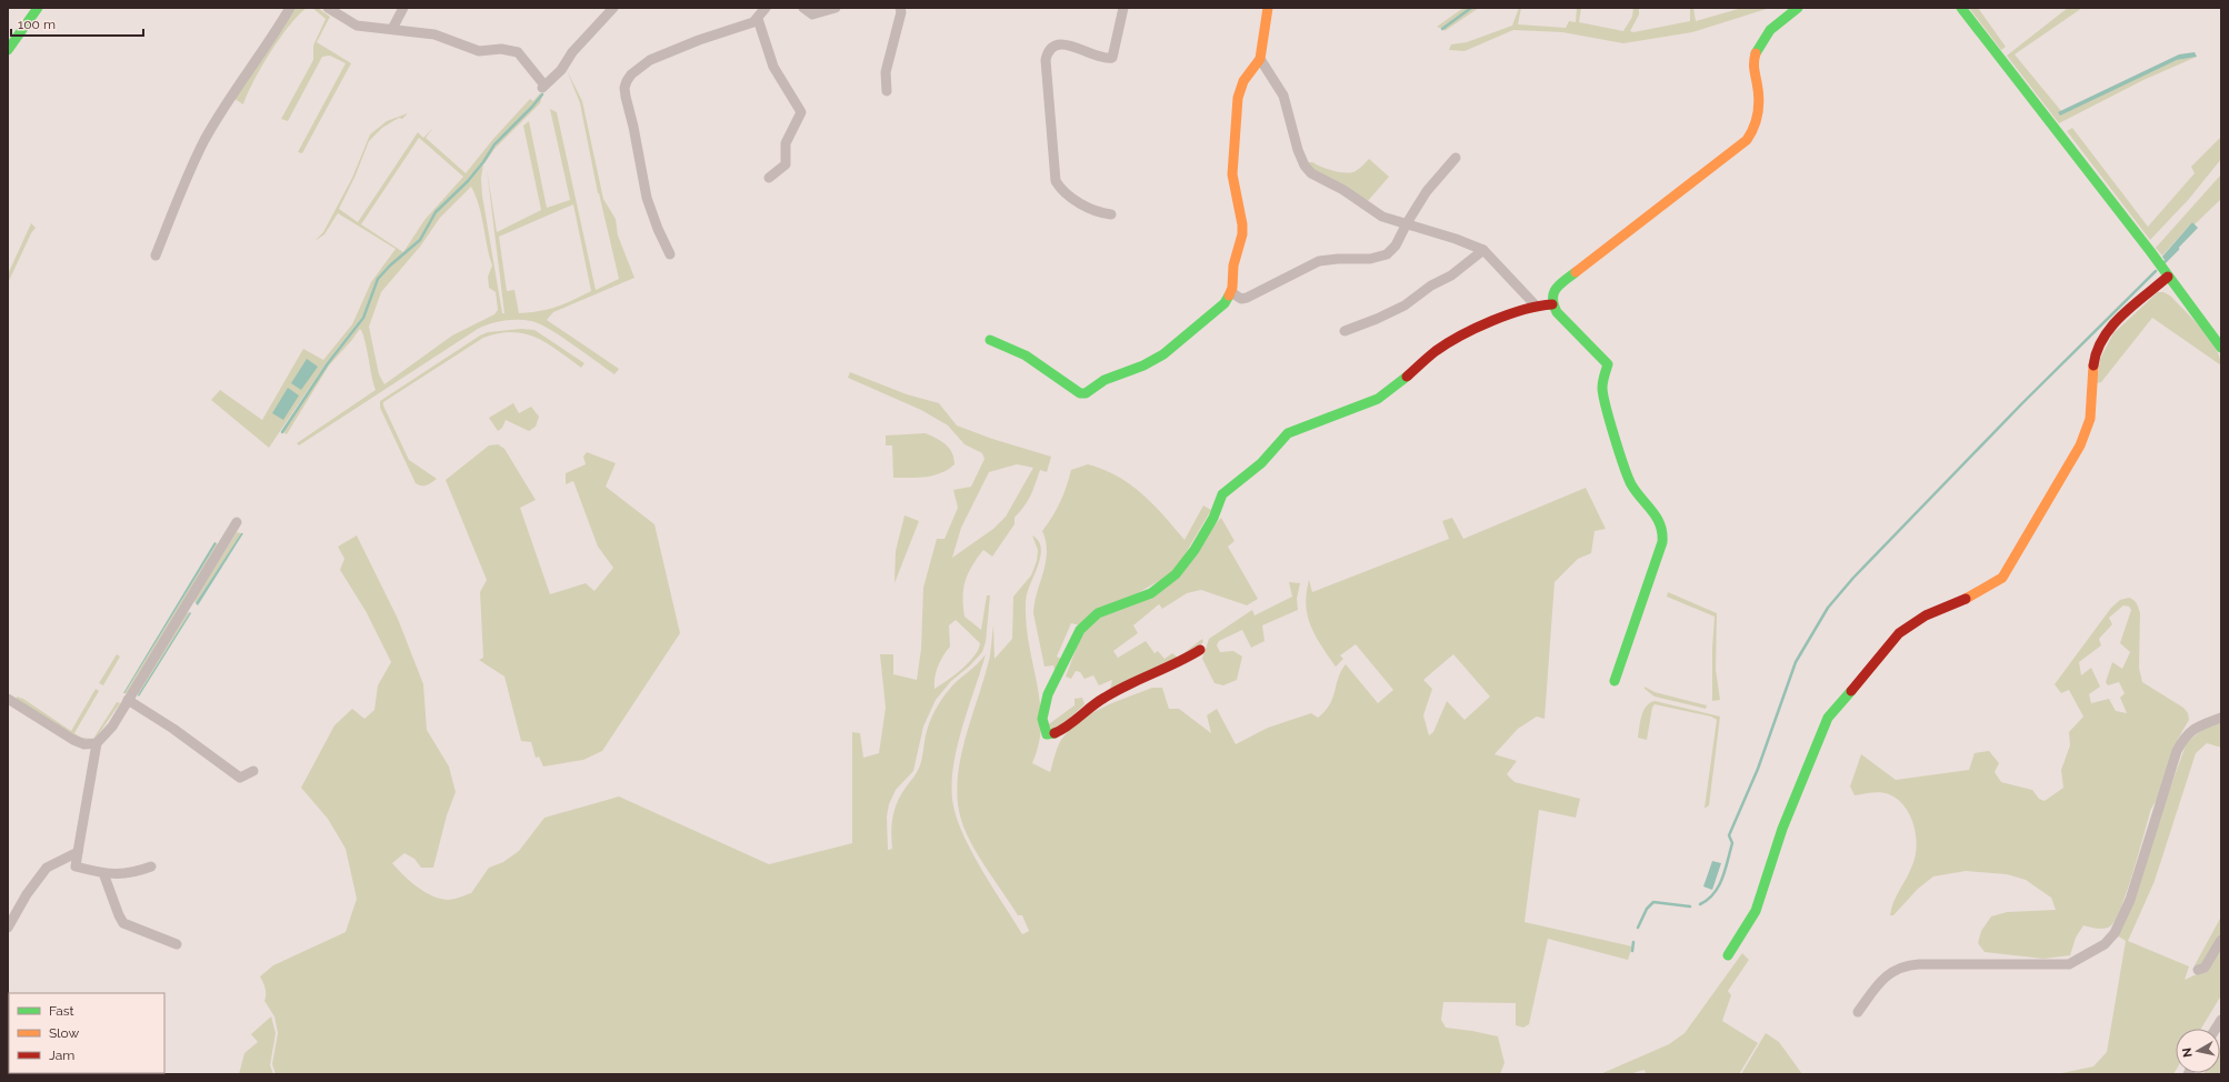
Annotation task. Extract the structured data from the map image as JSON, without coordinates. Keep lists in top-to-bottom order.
{
  "legend": ["Fast", "Slow", "Jam"],
  "scale_bar": "100 m",
  "north": "left"
}
